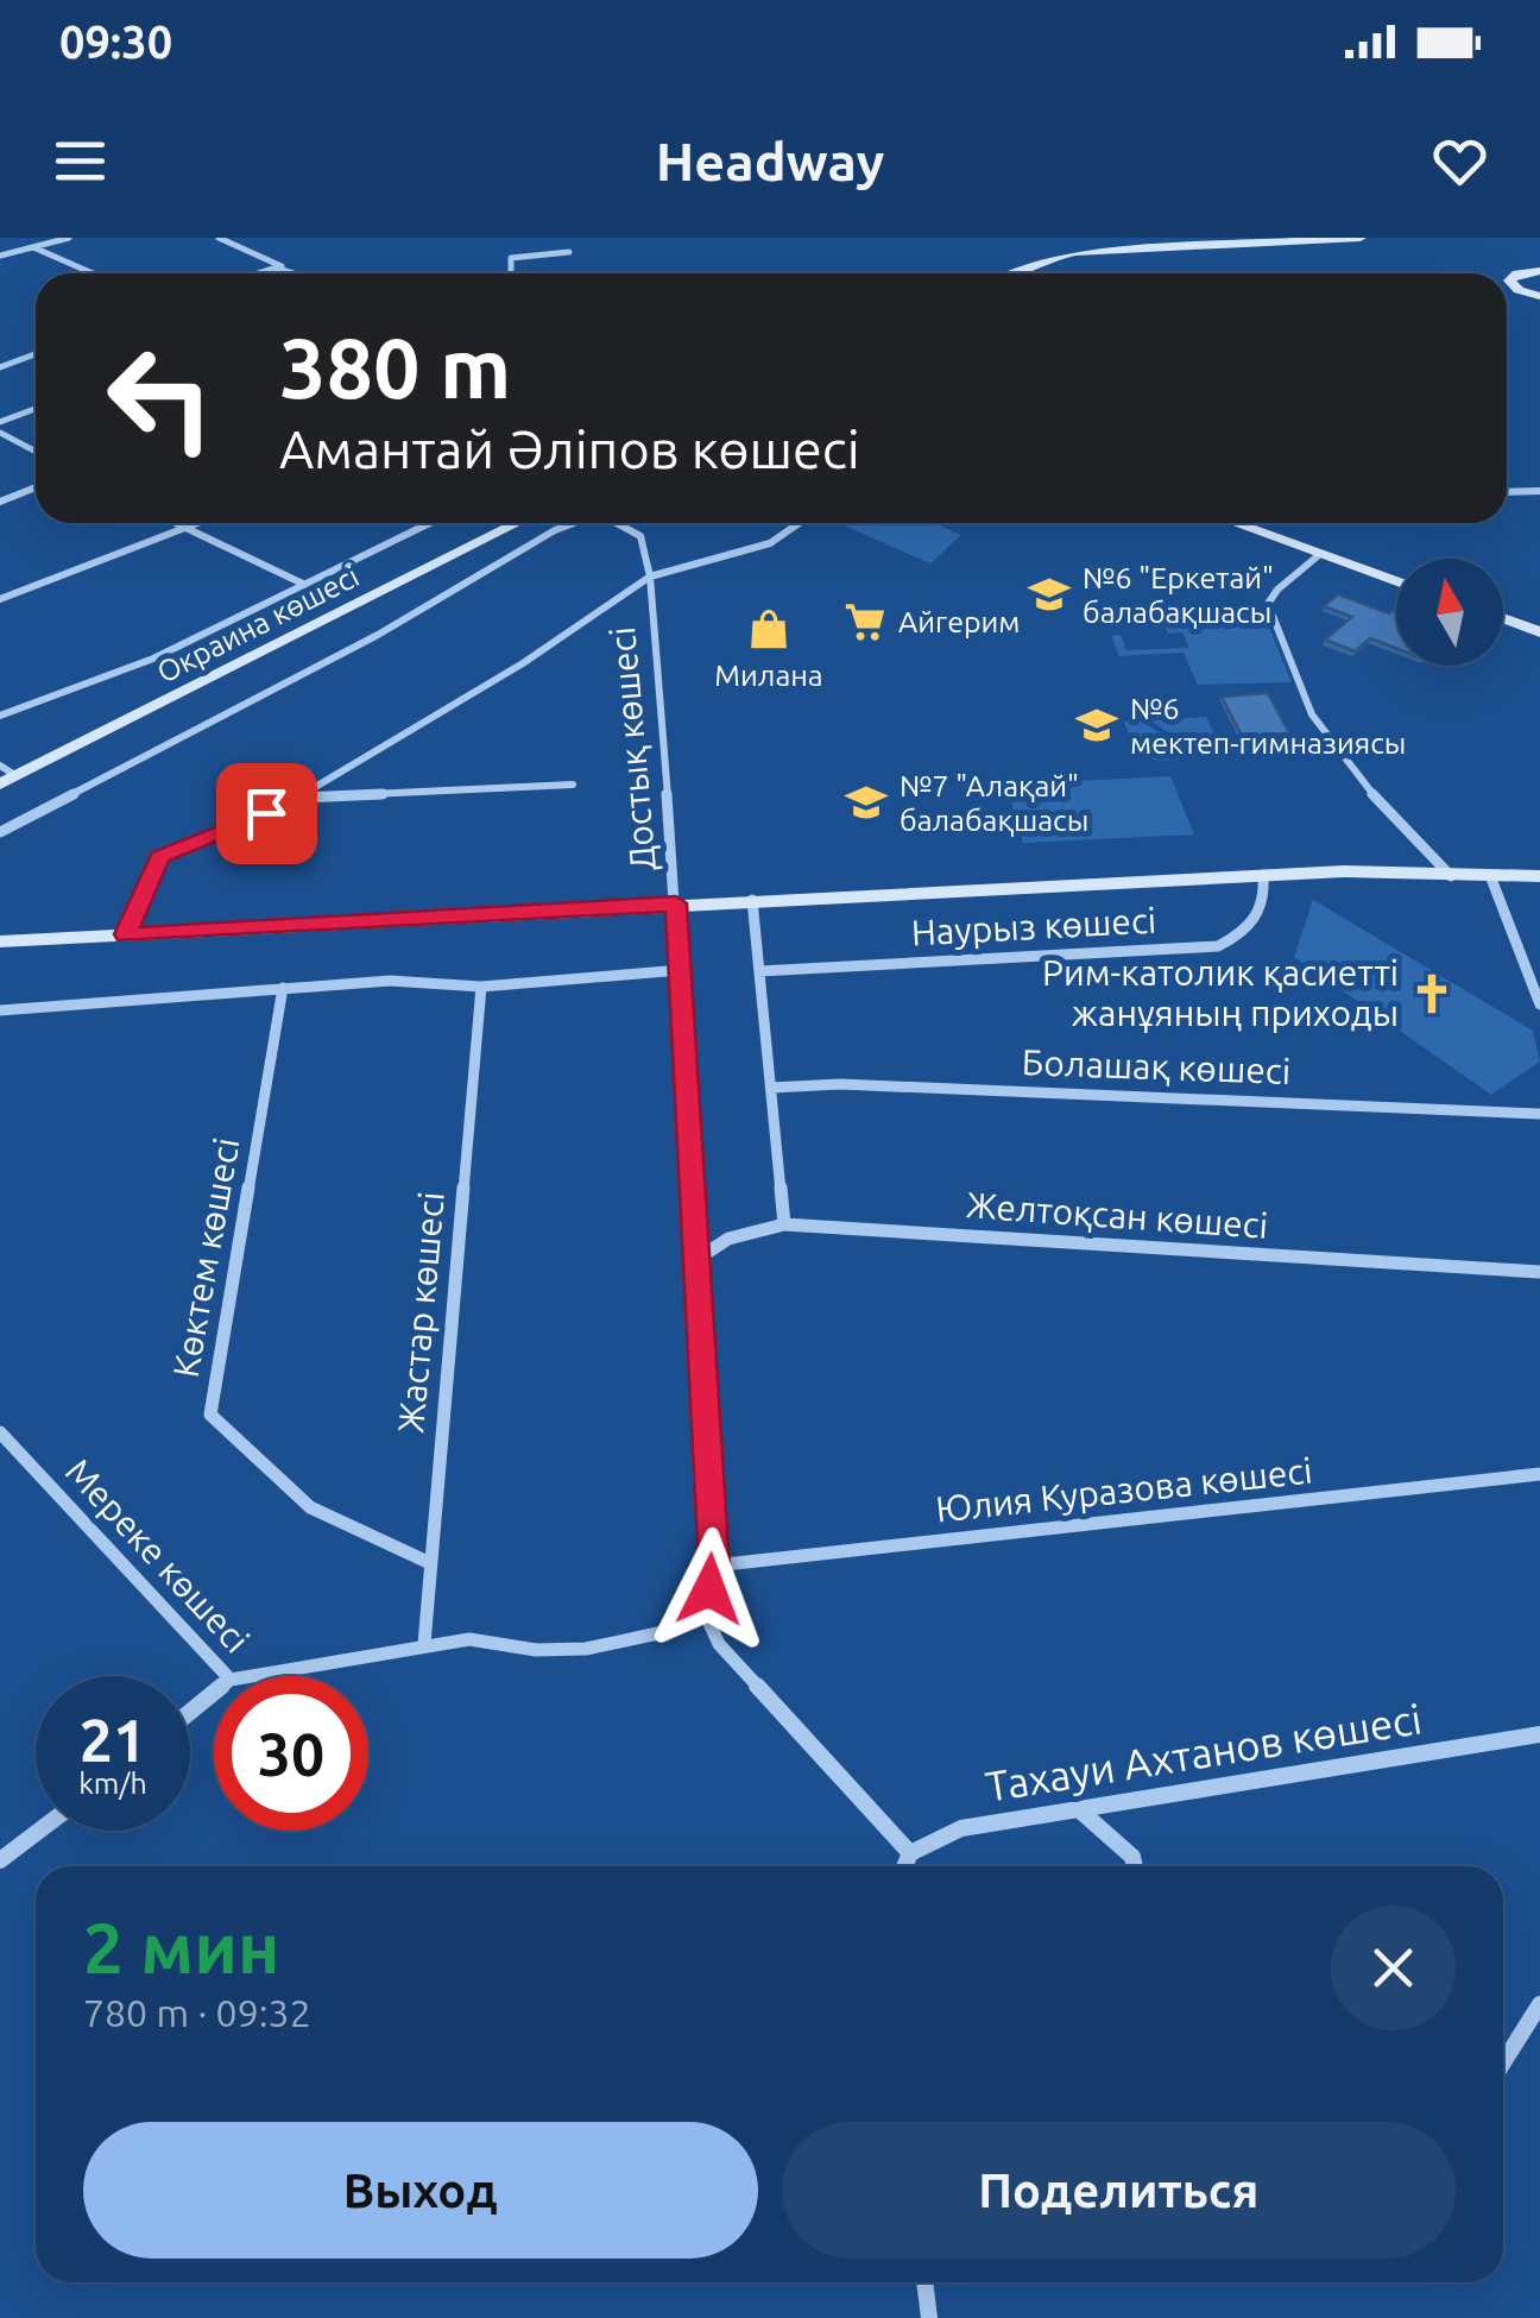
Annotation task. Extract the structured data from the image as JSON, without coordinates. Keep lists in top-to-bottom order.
{
  "streets": {
    "main road": ["Окраина көшесі"],
    "street": [
      "Достық көшесі",
      "Наурыз көшесі",
      "Болашақ көшесі",
      "Желтоқсан көшесі",
      "Көктем көшесі",
      "Жастар көшесі",
      "Юлия Куразова көшесі",
      "Мереке көшесі",
      "Тахауи Ахтанов көшесі"
    ]
  },
  "crossings": [
    ["Достық көшесі", "Желтоқсан көшесі"],
    ["Достық көшесі", "Юлия Куразова көшесі"],
    ["Достық көшесі", "Мереке көшесі"],
    ["Көктем көшесі", "Жастар көшесі"],
    ["Жастар көшесі", "Мереке көшесі"]
  ],
  "places": {
    "school or university": ["№6 \"Еркетай\" балабақшасы", "№6 мектеп-гимназиясы", "№7 \"Алақай\" балабақшасы"],
    "supermarket": ["Айгерим"],
    "shop": ["Милана"],
    "church": ["Рим-католик қасиетті жанұяның приходы"]
  },
  "north": "top",
  "page": {
    "status": "09:30",
    "header": "Headway",
    "turn": ["380 m", "Амантай Әліпов көшесі"],
    "speed": "21 km/h",
    "limit": "30",
    "heading": ["2 мин", "780 m · 09:32"],
    "buttons": ["Выход", "Поделиться"]
  }
}
